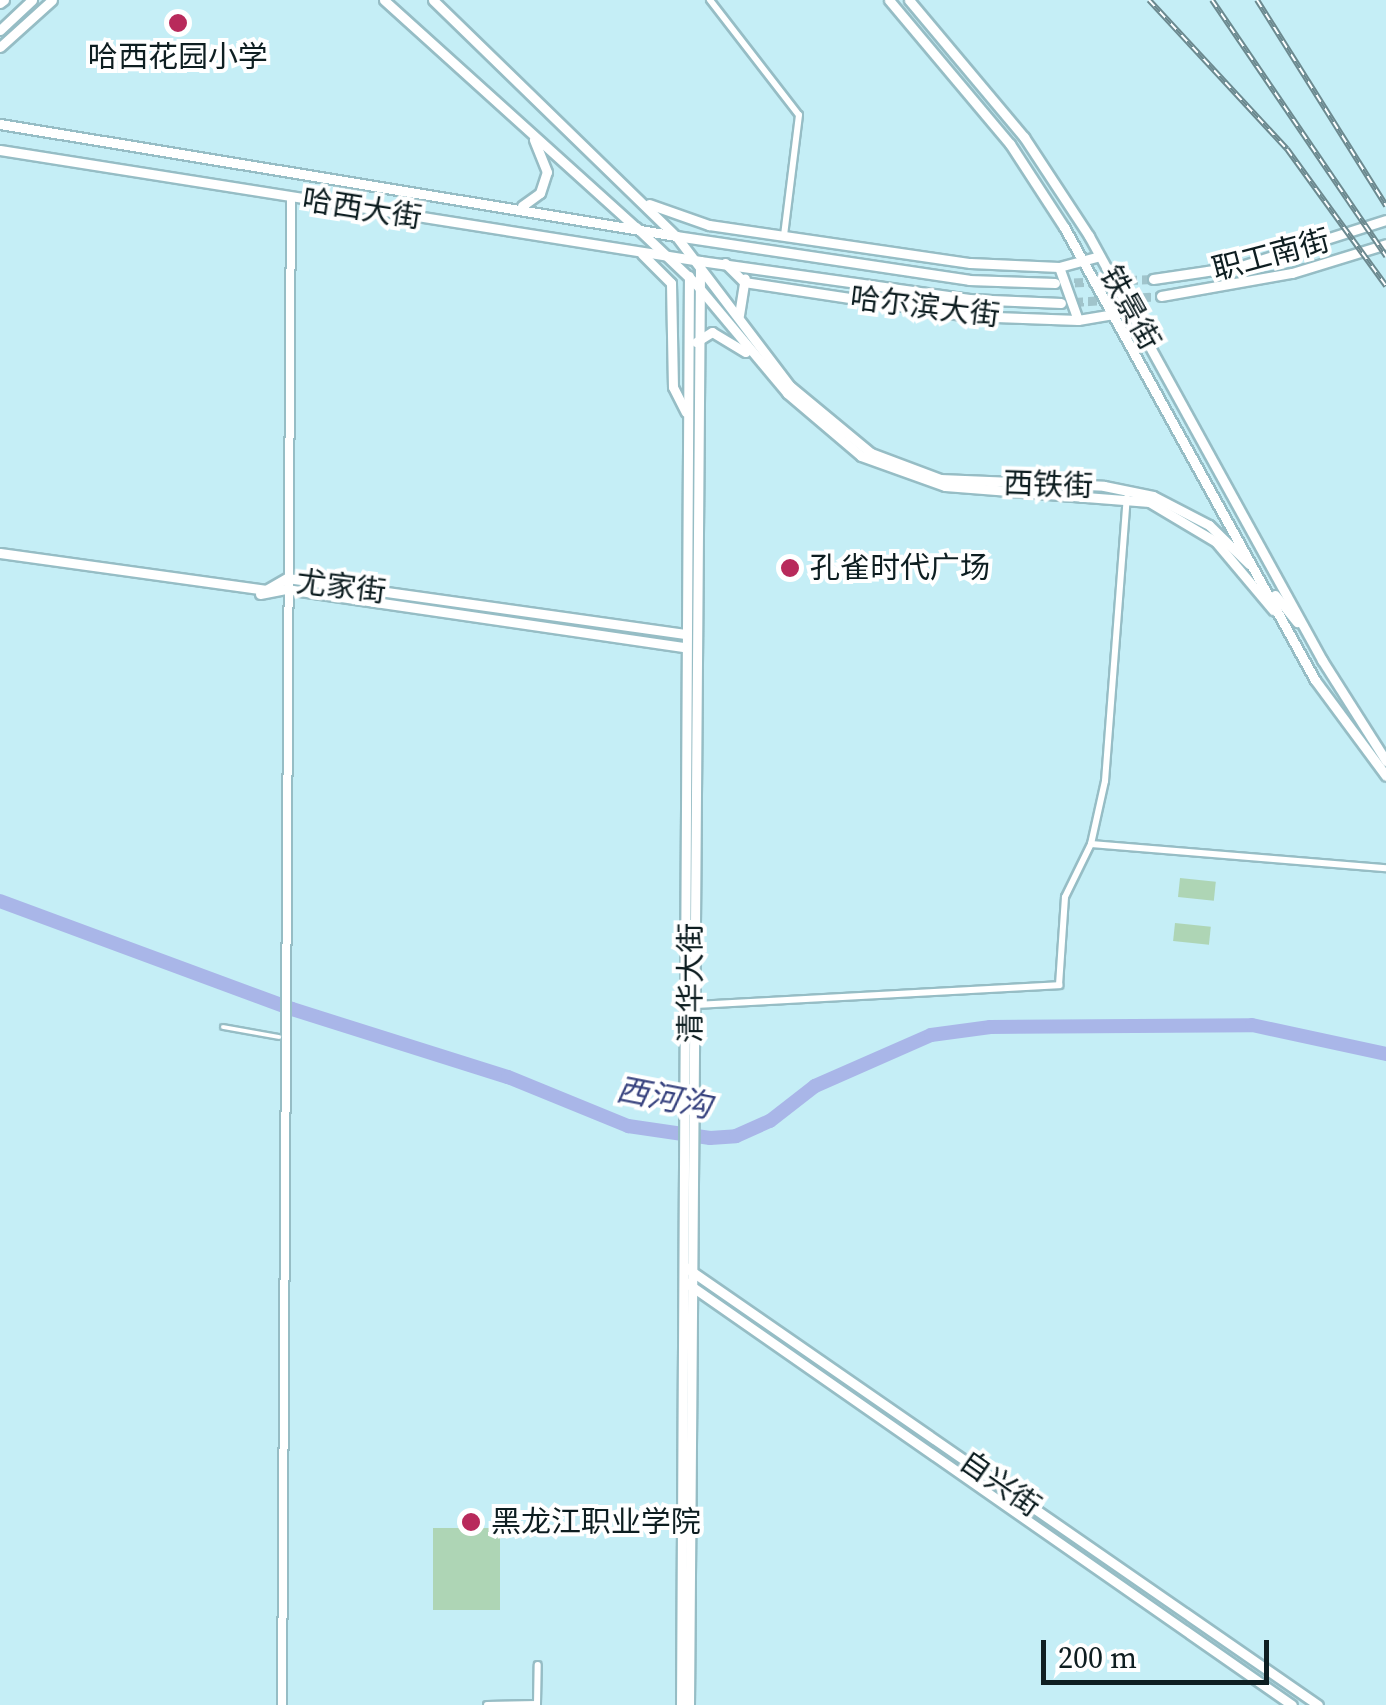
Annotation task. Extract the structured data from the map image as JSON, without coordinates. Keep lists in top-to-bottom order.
{
  "streets": {
    "main road": [
      "哈西大街",
      "职工南街",
      "哈尔滨大街",
      "铁景街",
      "西铁街",
      "尤家街",
      "清华大街",
      "自兴街"
    ]
  },
  "crossings": [
    ["哈西大街", "清华大街"],
    ["哈尔滨大街", "铁景街"],
    ["铁景街", "西铁街"],
    ["尤家街", "清华大街"],
    ["清华大街", "自兴街"]
  ],
  "water": ["西河沟"],
  "places": ["哈西花园小学", "孔雀时代广场", "黑龙江职业学院"],
  "scale_bar": "200 m"
}
